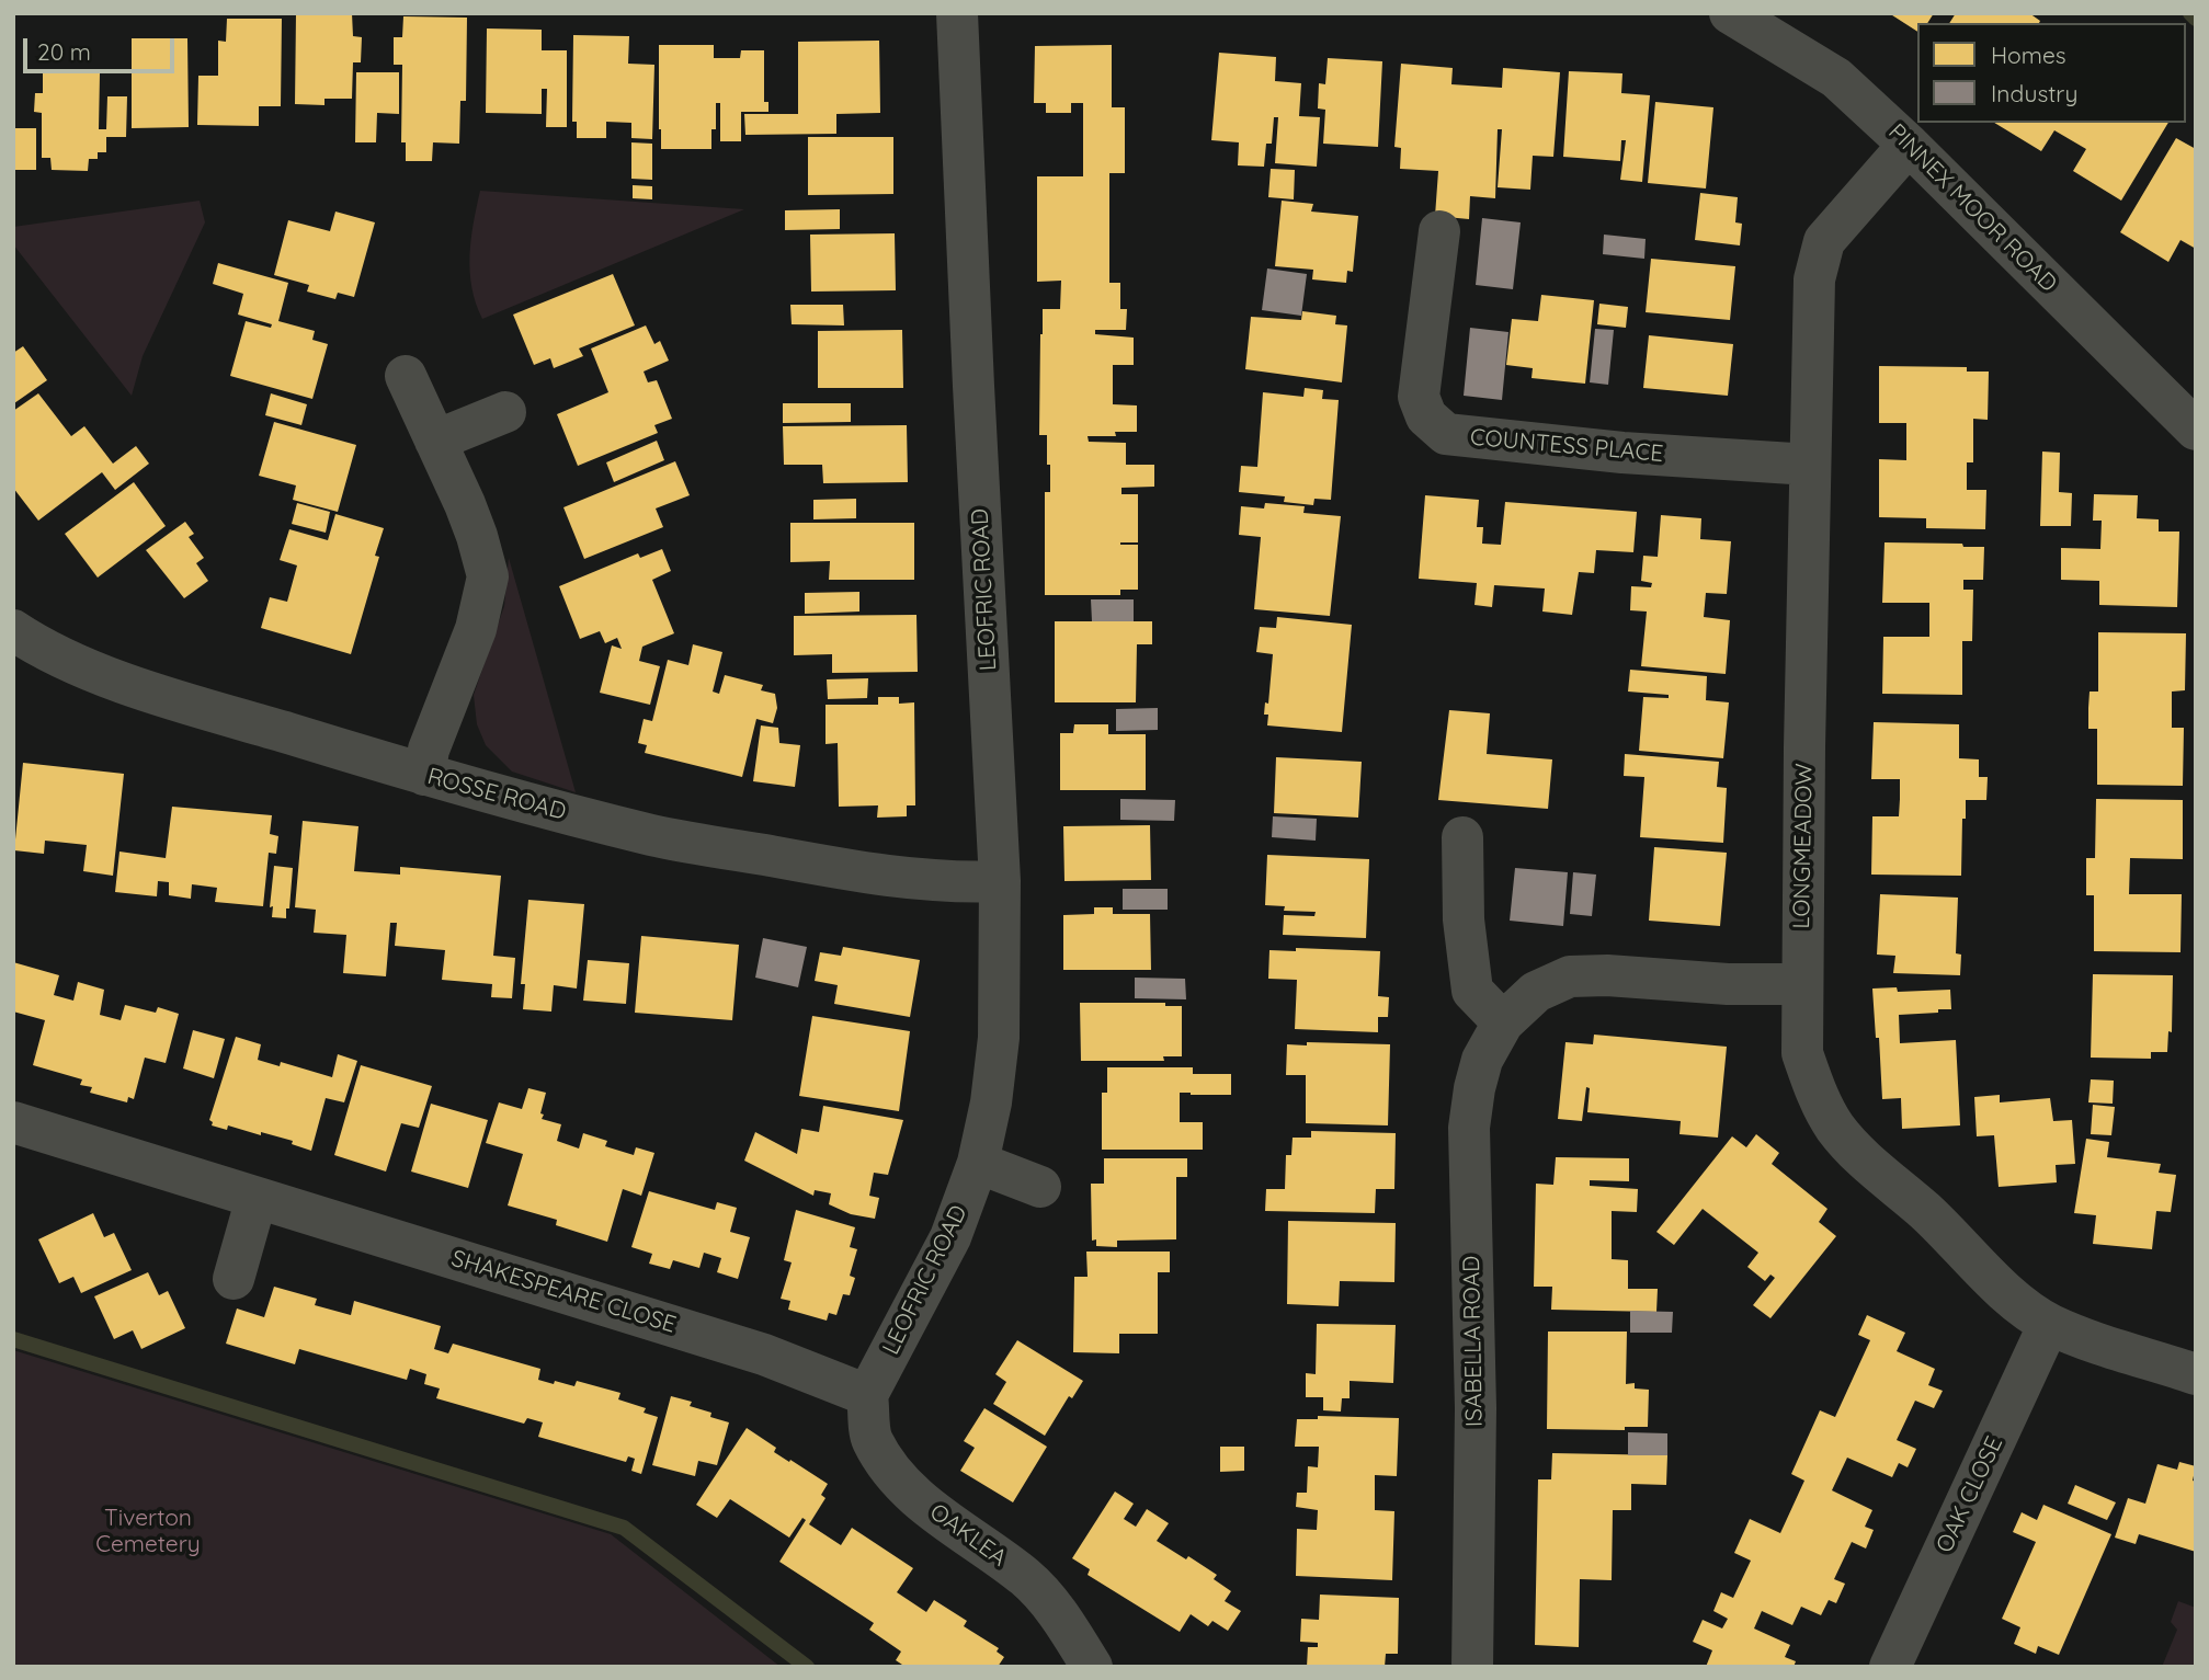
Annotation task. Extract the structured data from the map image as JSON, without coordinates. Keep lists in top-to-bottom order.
{
  "streets": {
    "street": [
      "PINNEX MOOR ROAD",
      "COUNTESS PLACE",
      "LEOFRIC ROAD",
      "ROSSE ROAD",
      "LONGMEADOW",
      "SHAKESPEARE CLOSE",
      "ISABELLA ROAD",
      "OAK CLOSE",
      "OAKLEA"
    ]
  },
  "crossings": [
    ["PINNEX MOOR ROAD", "LONGMEADOW"],
    ["COUNTESS PLACE", "LONGMEADOW"],
    ["LEOFRIC ROAD", "ROSSE ROAD"],
    ["LEOFRIC ROAD", "SHAKESPEARE CLOSE"],
    ["LEOFRIC ROAD", "OAKLEA"],
    ["LONGMEADOW", "ISABELLA ROAD"],
    ["LONGMEADOW", "OAK CLOSE"],
    ["SHAKESPEARE CLOSE", "OAKLEA"]
  ],
  "parks": ["Tiverton Cemetery"],
  "legend": ["Homes", "Industry"],
  "scale_bar": "20 m"
}
